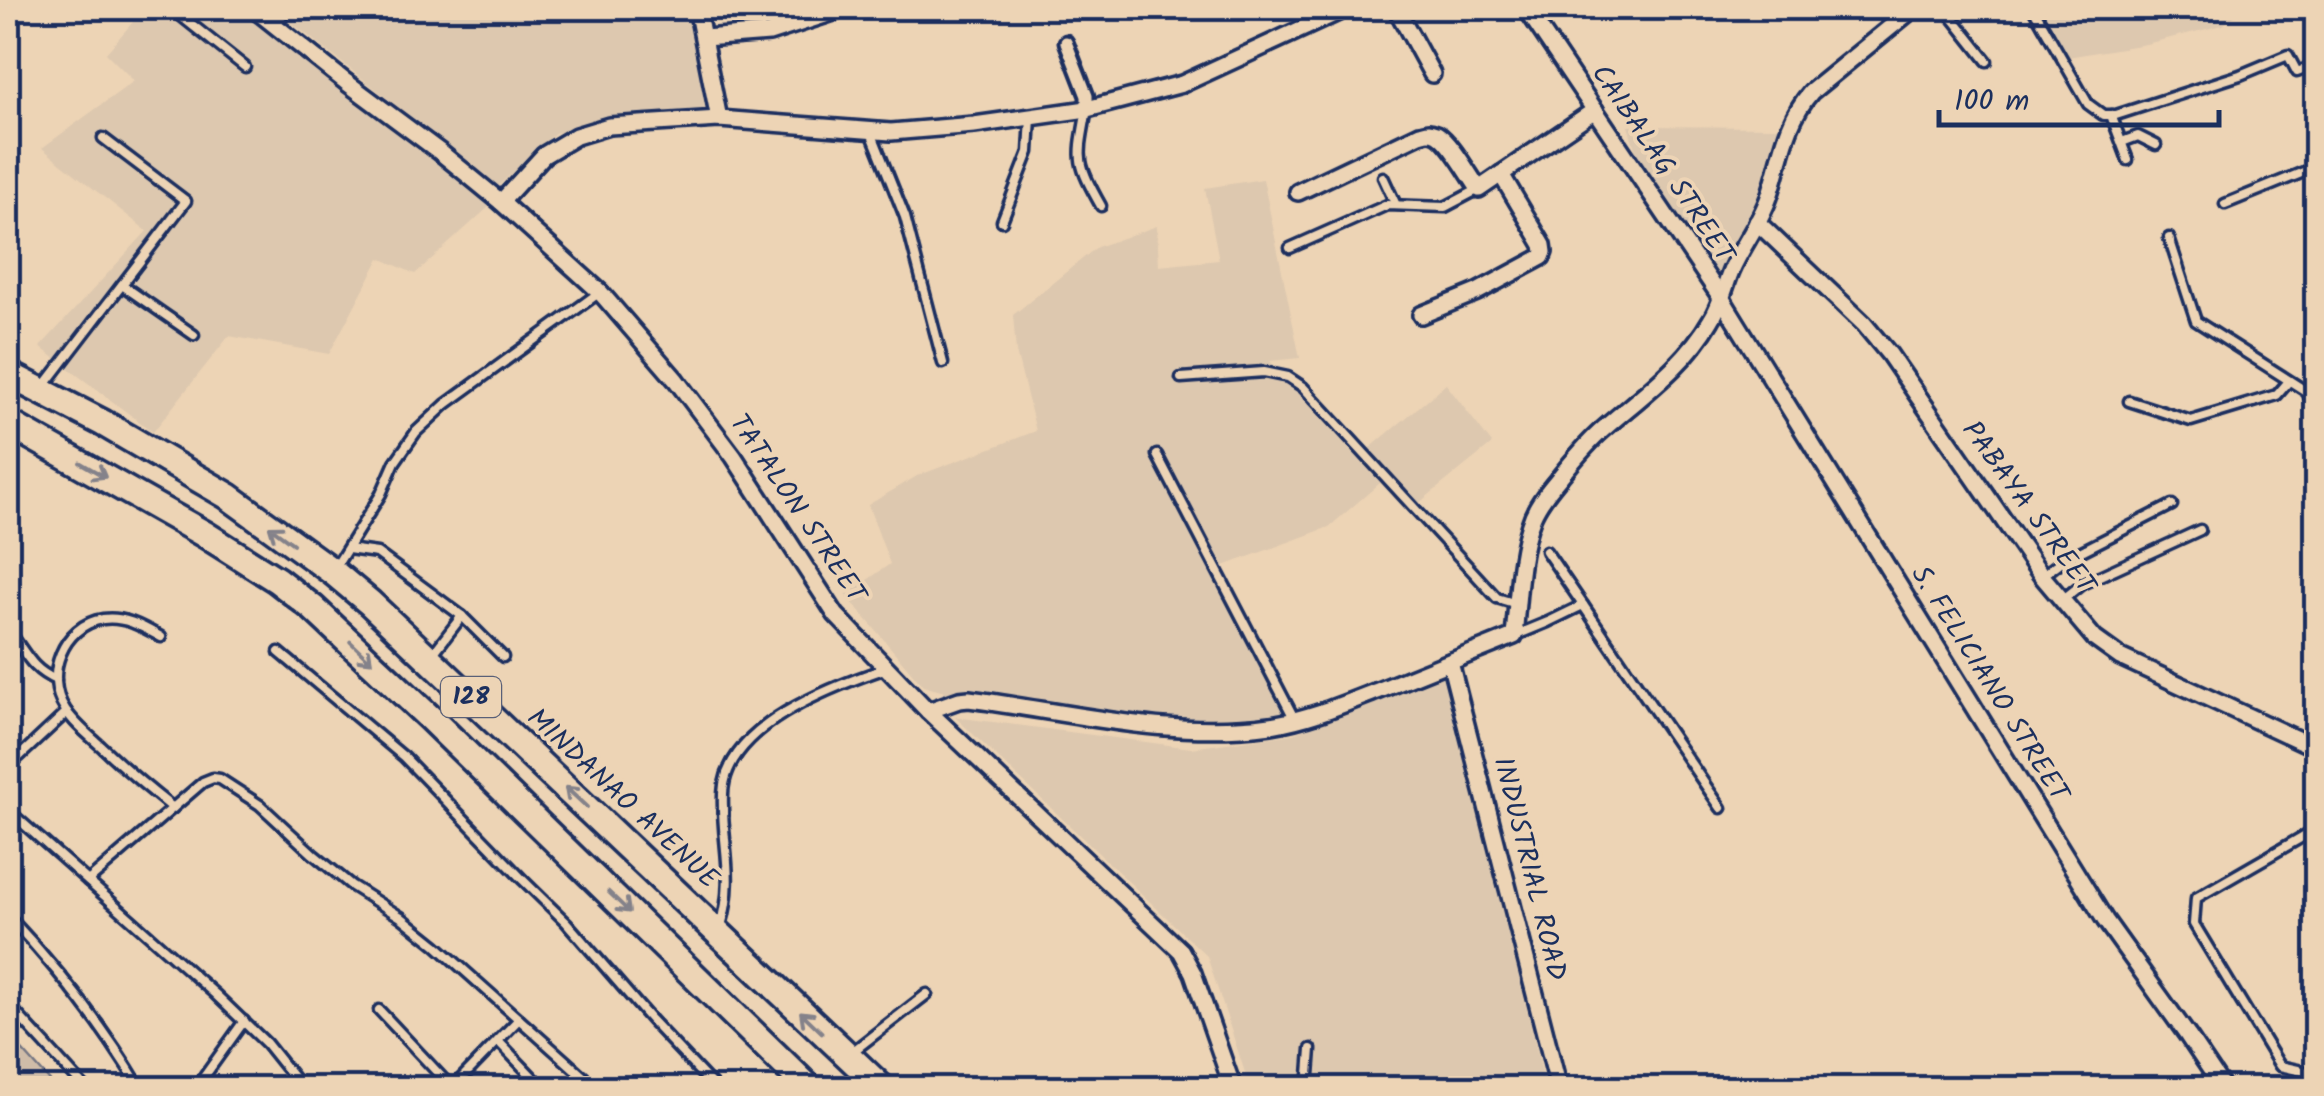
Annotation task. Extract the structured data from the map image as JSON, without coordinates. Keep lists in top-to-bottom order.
{
  "streets": {
    "main road": ["128", "MINDANAO AVENUE"],
    "street": [
      "CAIBALAG STREET",
      "PABAYA STREET",
      "TATALON STREET",
      "S. FELICIANO STREET",
      "INDUSTRIAL ROAD"
    ]
  },
  "crossings": [
    ["CAIBALAG STREET", "S. FELICIANO STREET"]
  ],
  "scale_bar": "100 m"
}
